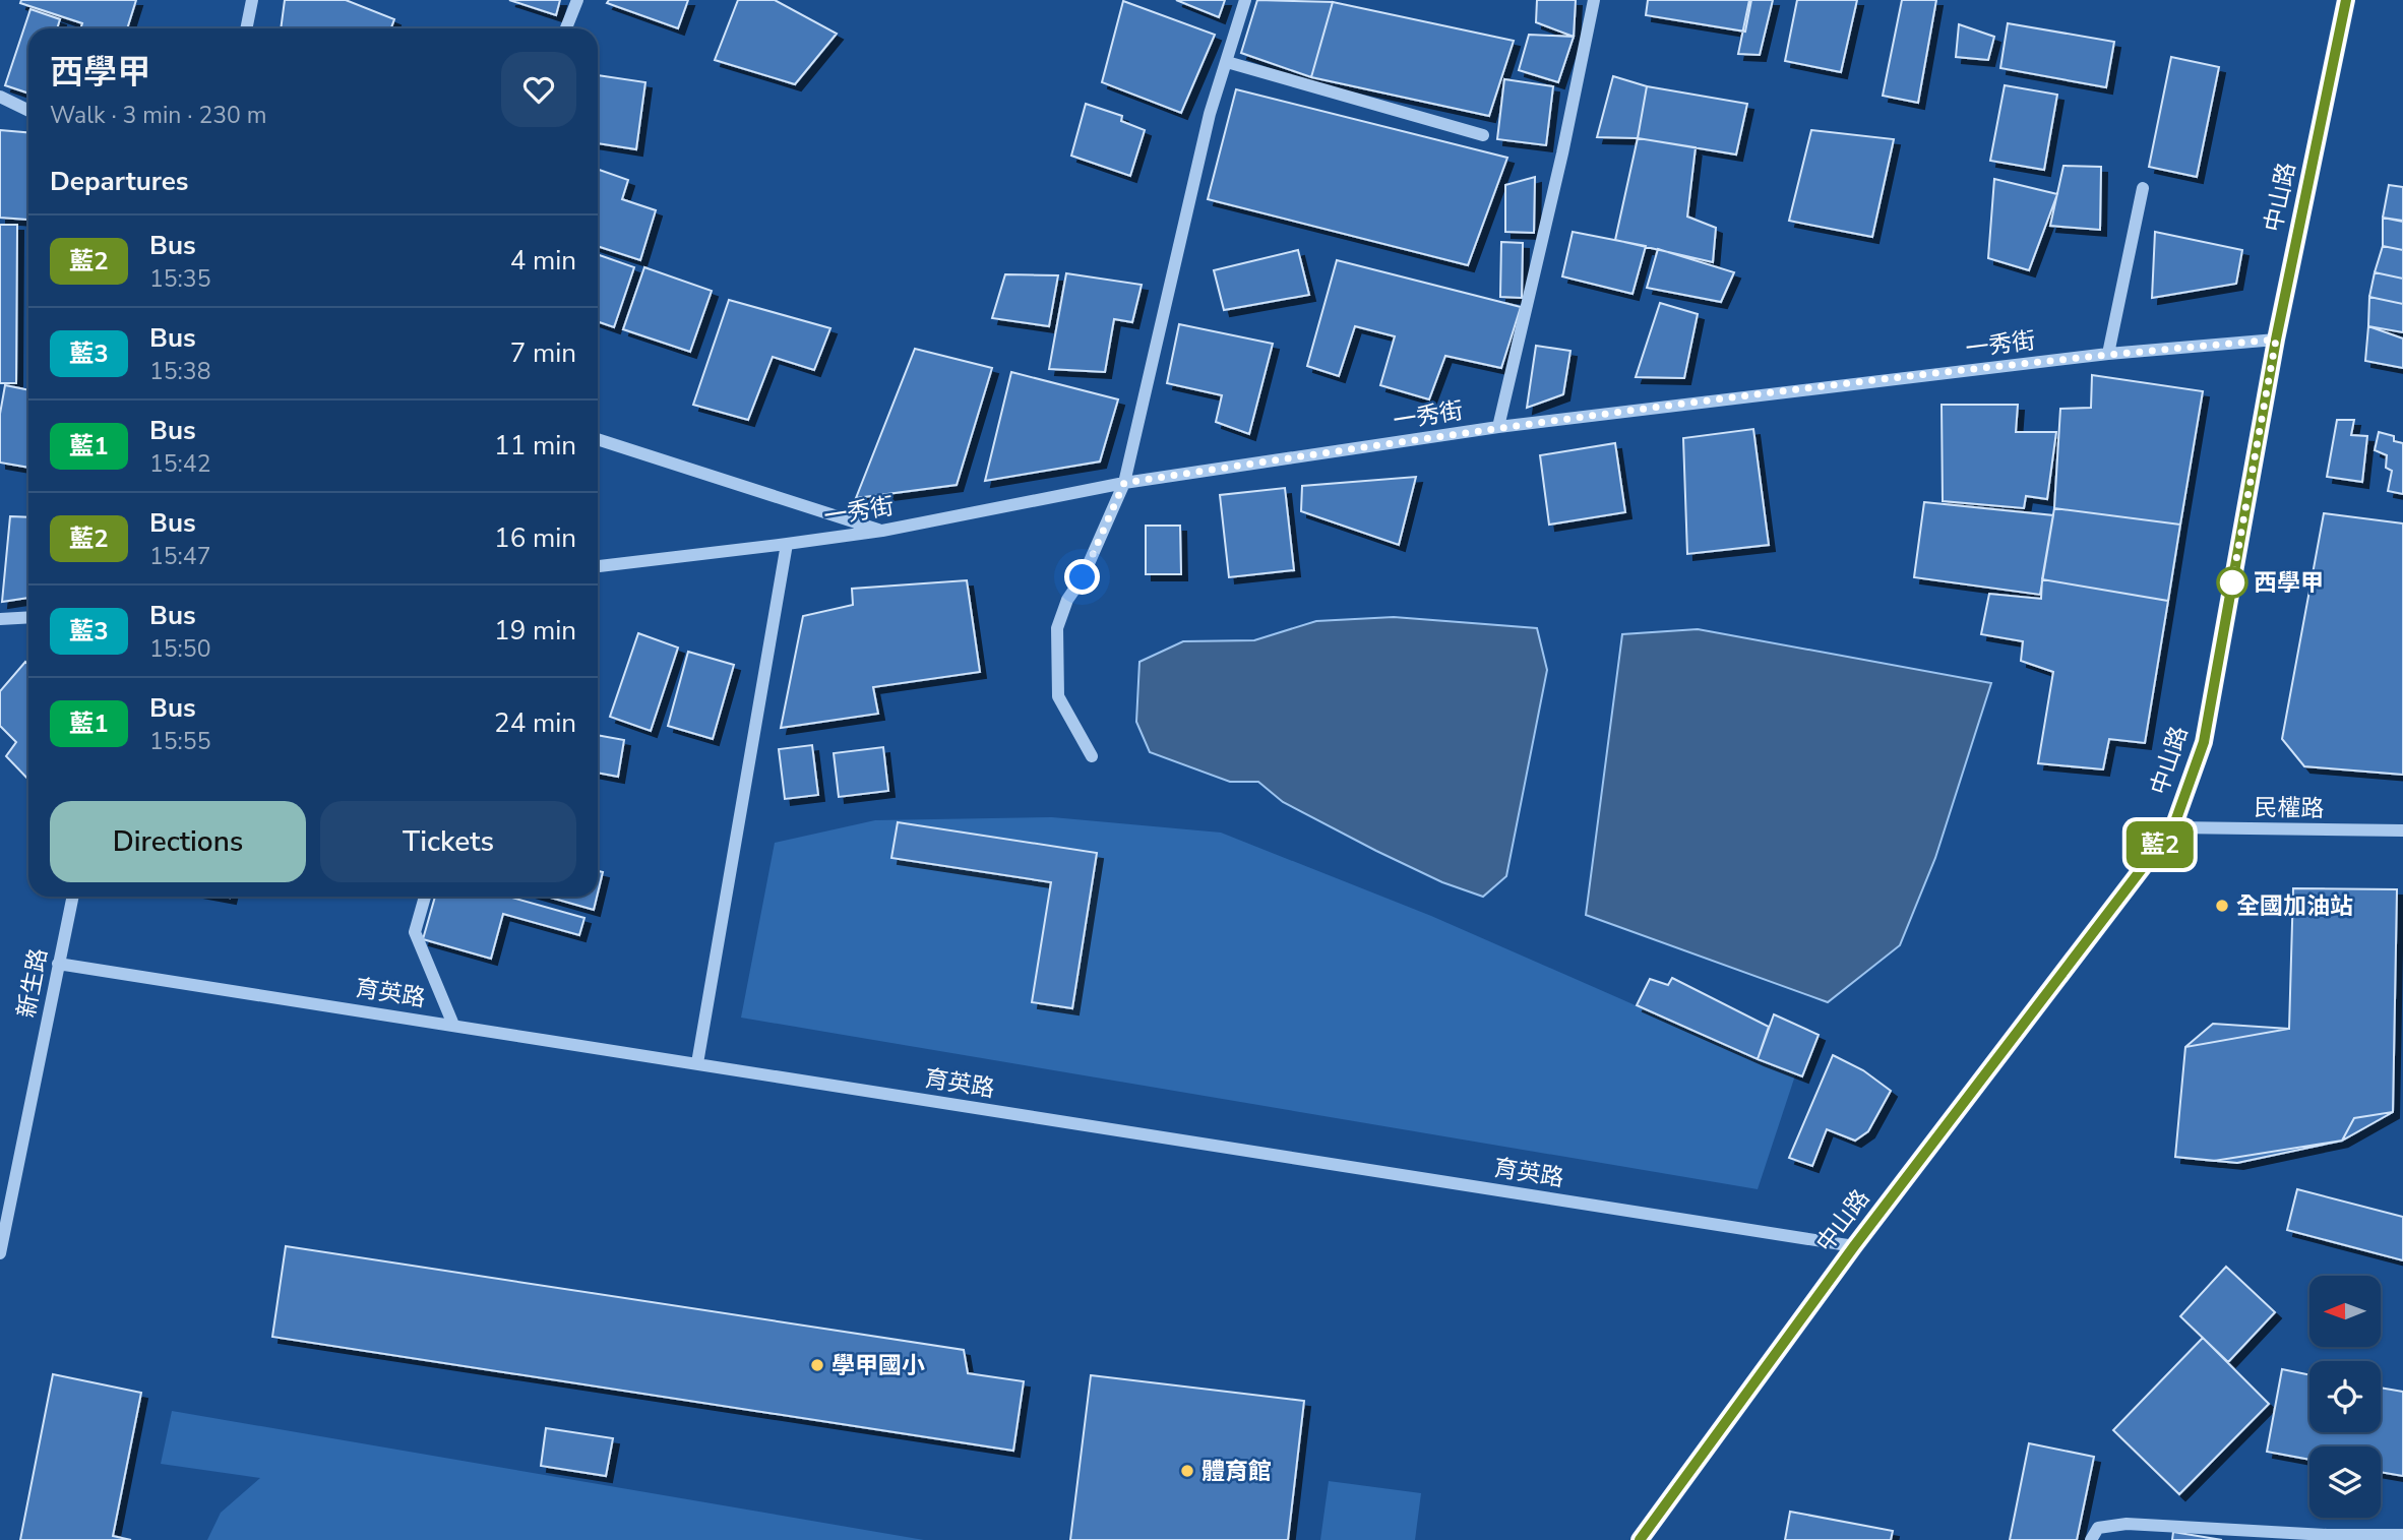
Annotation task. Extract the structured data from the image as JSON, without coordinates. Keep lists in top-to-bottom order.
{
  "streets": {
    "main road": ["中山路"],
    "street": [
      "一秀街",
      "民權路",
      "新生路",
      "育英路"
    ]
  },
  "crossings": [
    ["中山路", "一秀街"],
    ["中山路", "民權路"],
    ["中山路", "育英路"],
    ["新生路", "育英路"]
  ],
  "places": [
    "西學甲",
    "全國加油站",
    "學甲國小",
    "體育館"
  ],
  "lines": ["bus line 藍2"],
  "north": "left",
  "page": {
    "on_map": "藍2",
    "heading": [
      ["西學甲", "Walk · 3 min · 230 m"],
      "Departures"
    ],
    "list": [
      {
        "mark": "藍2",
        "name": "Bus",
        "note": "15:35",
        "value": "4 min"
      },
      {
        "mark": "藍3",
        "name": "Bus",
        "note": "15:38",
        "value": "7 min"
      },
      {
        "mark": "藍1",
        "name": "Bus",
        "note": "15:42",
        "value": "11 min"
      },
      {
        "mark": "藍2",
        "name": "Bus",
        "note": "15:47",
        "value": "16 min"
      },
      {
        "mark": "藍3",
        "name": "Bus",
        "note": "15:50",
        "value": "19 min"
      },
      {
        "mark": "藍1",
        "name": "Bus",
        "note": "15:55",
        "value": "24 min"
      }
    ],
    "buttons": ["Directions", "Tickets"]
  }
}
